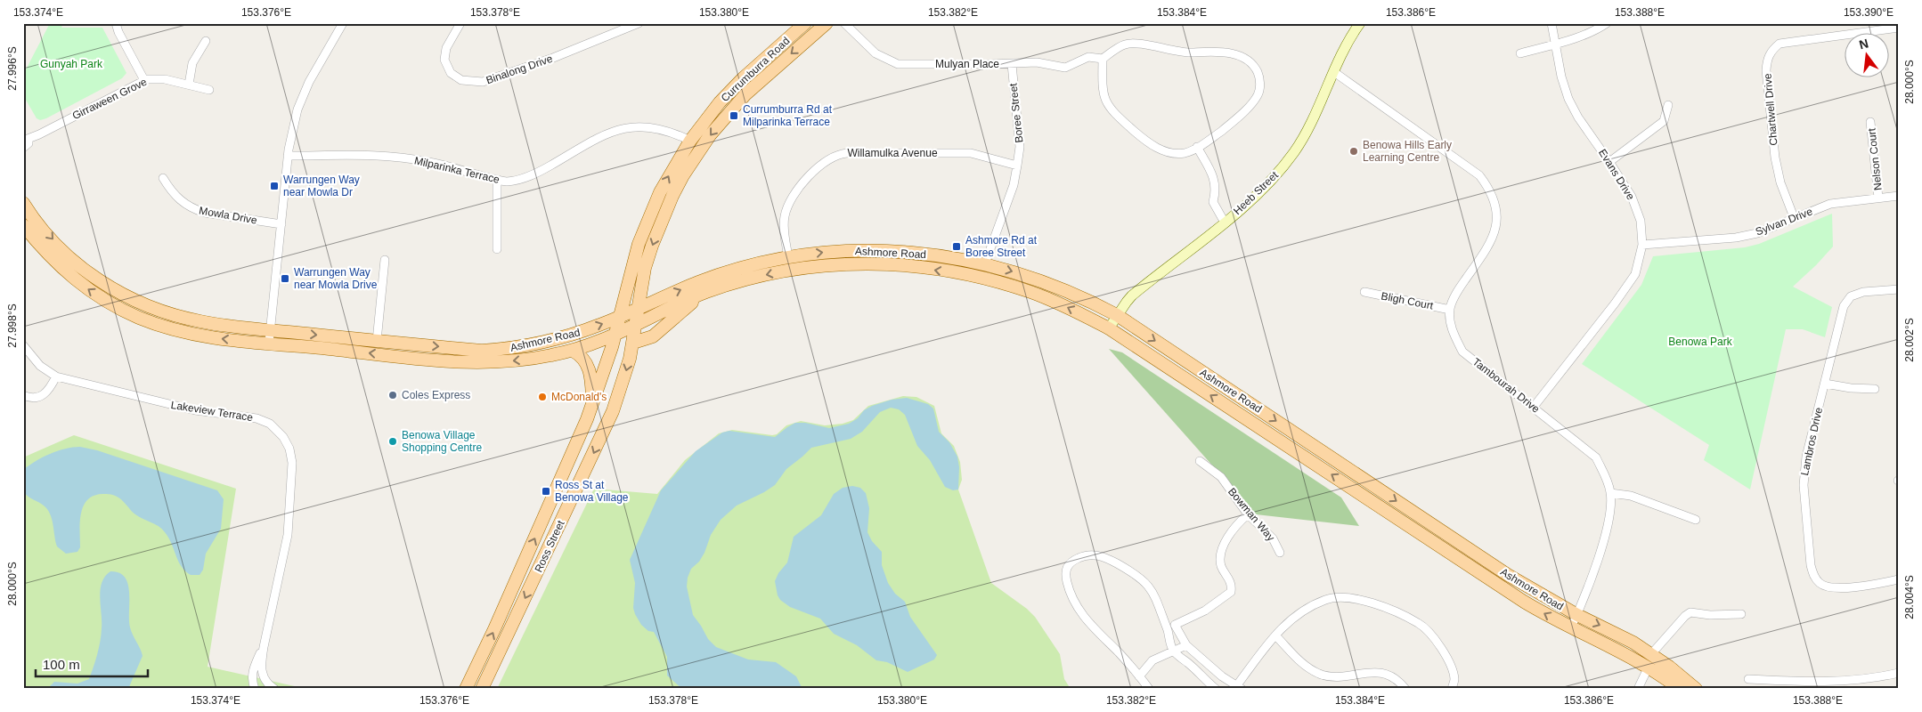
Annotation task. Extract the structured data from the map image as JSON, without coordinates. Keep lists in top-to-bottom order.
{
  "streets": {
    "main road": ["Currumburra Road", "Ashmore Road", "Ross Street"],
    "street": [
      "Mulyan Place",
      "Binalong Drive",
      "Girraween Grove",
      "Chartwell Drive",
      "Boree Street",
      "Willamulka Avenue",
      "Nelson Court",
      "Milparinka Terrace",
      "Evans Drive",
      "Heeb Street",
      "Mowla Drive",
      "Sylvan Drive",
      "Bligh Court",
      "Tambourah Drive",
      "Lakeview Terrace",
      "Lambros Drive",
      "Bowman Way"
    ]
  },
  "crossings": [
    ["Mulyan Place", "Boree Street"],
    ["Currumburra Road", "Milparinka Terrace"],
    ["Currumburra Road", "Ashmore Road"],
    ["Currumburra Road", "Ross Street"],
    ["Chartwell Drive", "Sylvan Drive"],
    ["Boree Street", "Willamulka Avenue"],
    ["Boree Street", "Ashmore Road"],
    ["Willamulka Avenue", "Ashmore Road"],
    ["Nelson Court", "Sylvan Drive"],
    ["Evans Drive", "Sylvan Drive"],
    ["Evans Drive", "Tambourah Drive"],
    ["Heeb Street", "Ashmore Road"],
    ["Heeb Street", "Tambourah Drive"],
    ["Ashmore Road", "Tambourah Drive"],
    ["Ashmore Road", "Ross Street"],
    ["Bligh Court", "Tambourah Drive"]
  ],
  "parks": ["Gunyah Park", "Benowa Park"],
  "places": {
    "transit": [
      "Currumburra Rd at Milparinka Terrace",
      "Warrungen Way near Mowla Dr",
      "Ashmore Rd at Boree Street",
      "Warrungen Way near Mowla Drive",
      "Ross St at Benowa Village"
    ],
    "other": [
      "Benowa Hills Early Learning Centre",
      "Coles Express",
      "McDonald's",
      "Benowa Village Shopping Centre"
    ]
  },
  "scale_bar": "100 m",
  "north": "top",
  "coordinates": [
    "153.374°E",
    "153.376°E",
    "153.378°E",
    "153.380°E",
    "153.382°E",
    "153.384°E",
    "153.386°E",
    "153.388°E",
    "153.390°E",
    "27.996°S",
    "28.000°S",
    "27.998°S",
    "28.002°S",
    "28.004°S"
  ]
}
